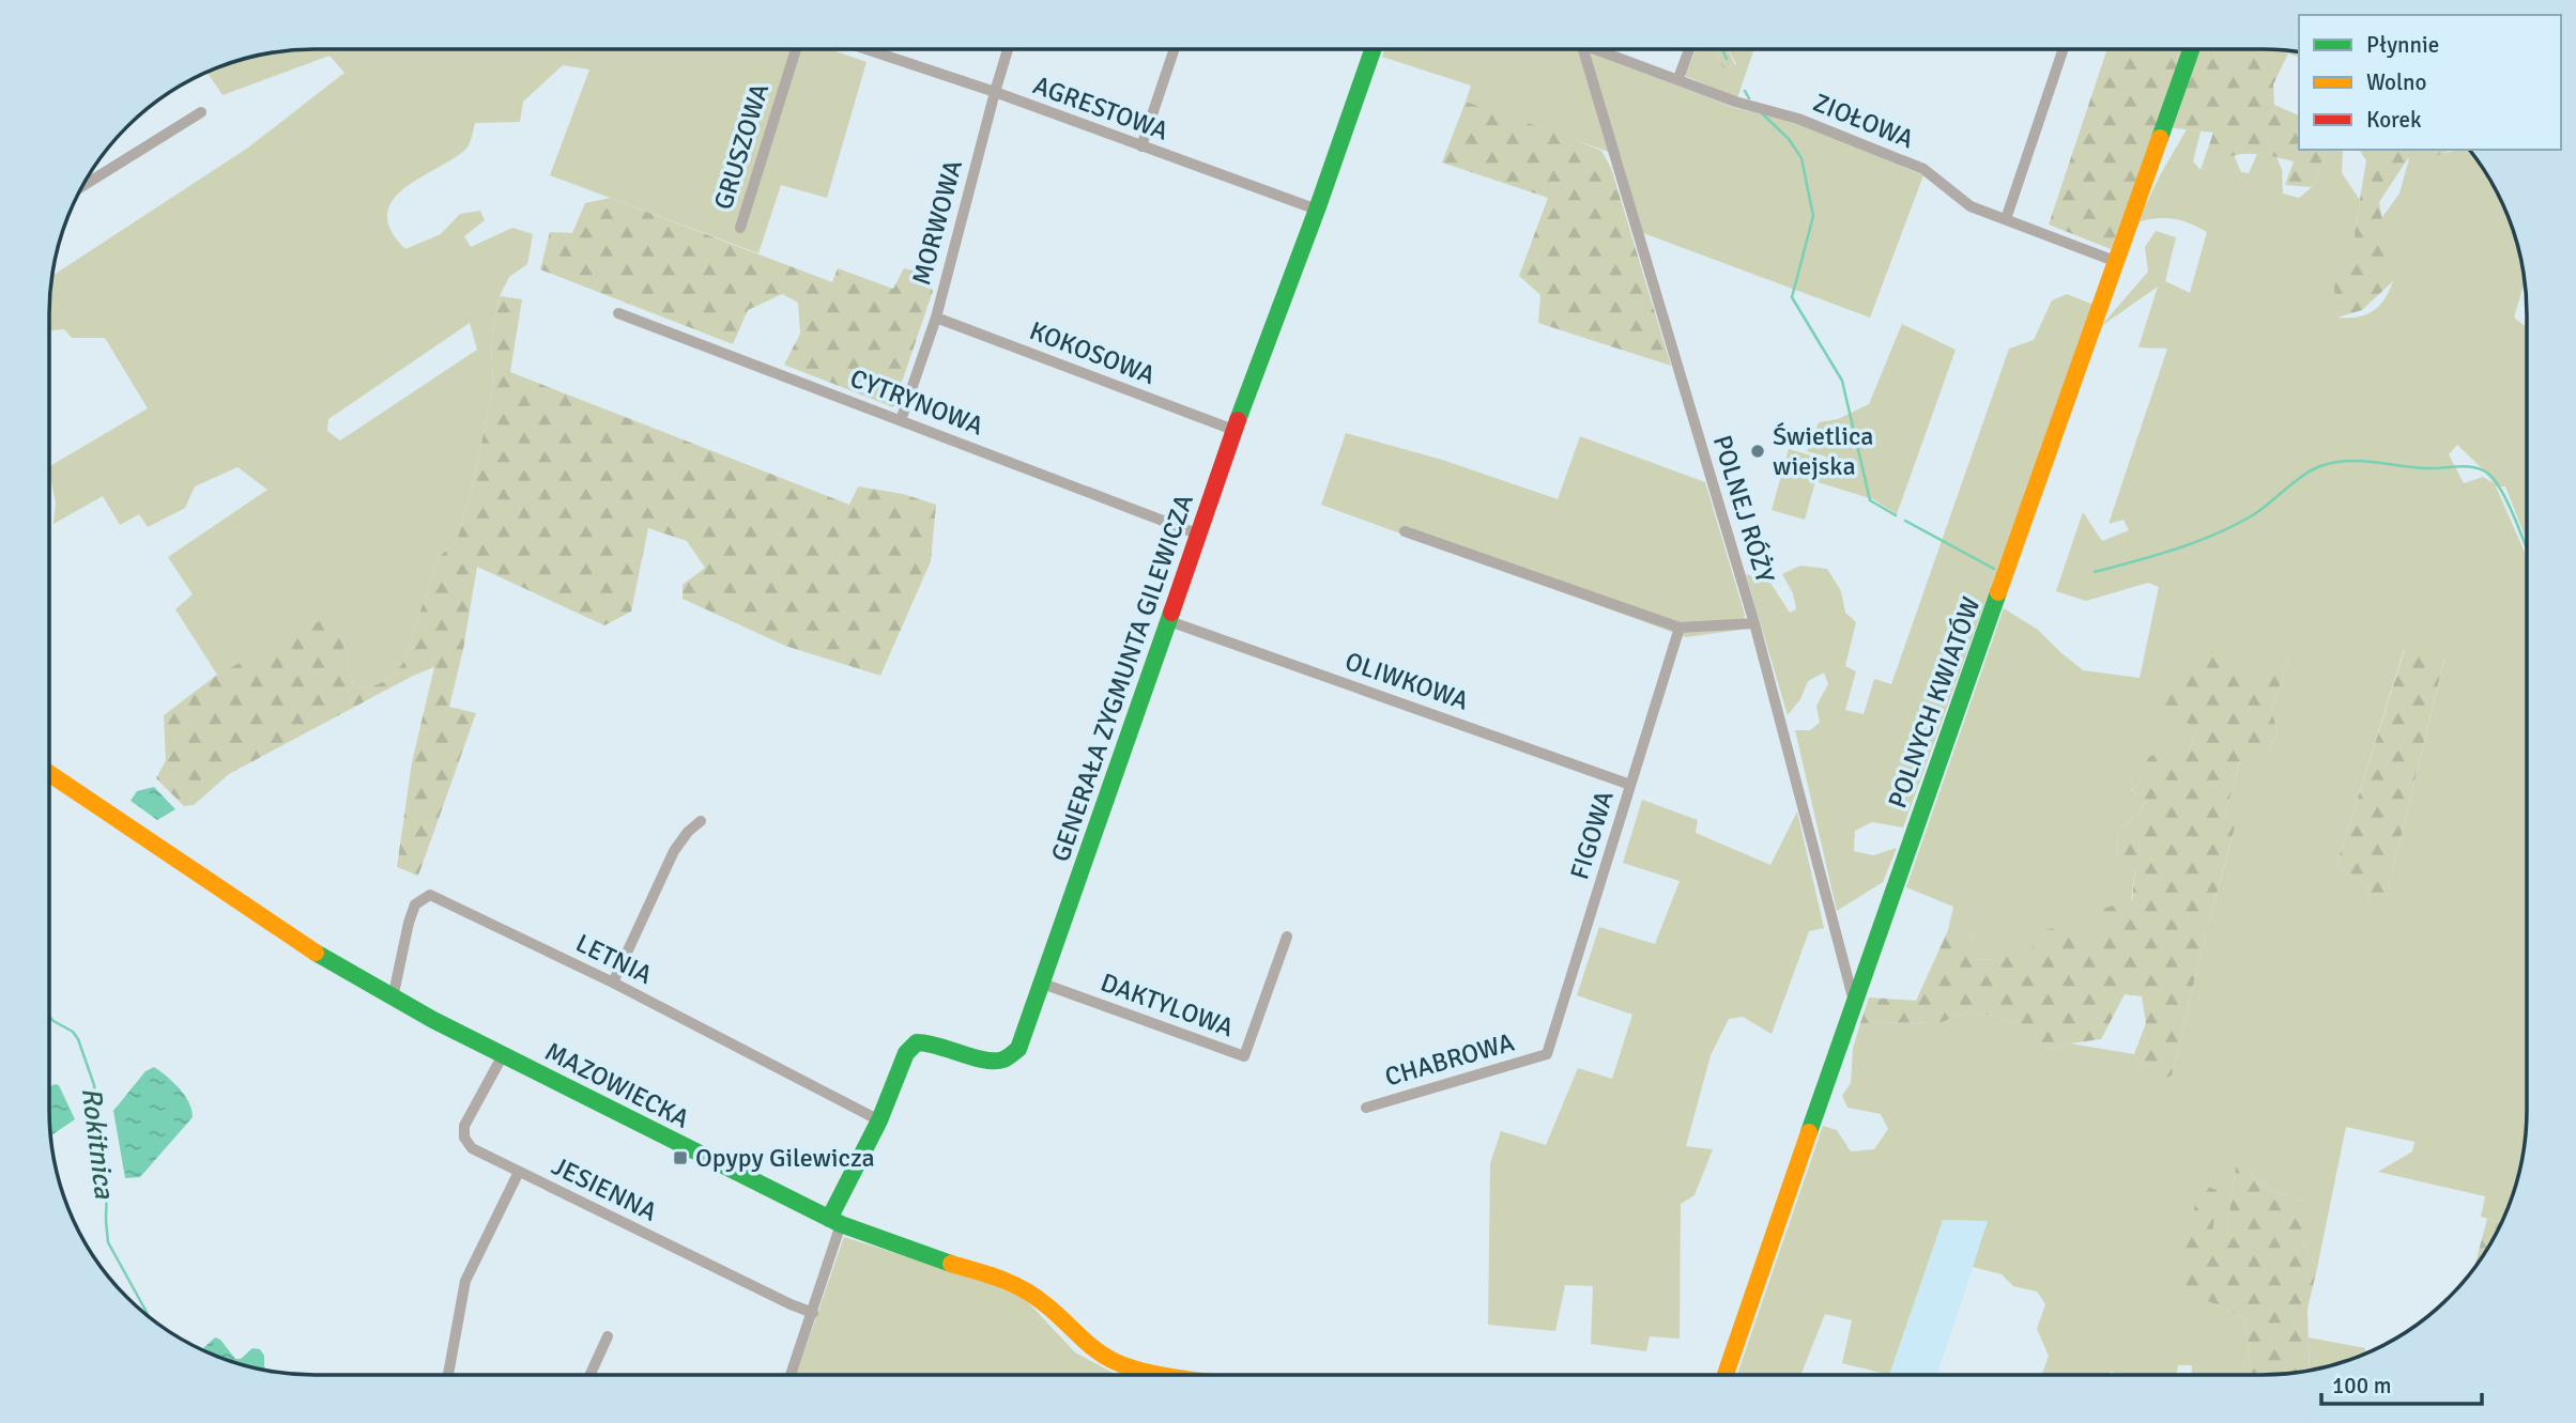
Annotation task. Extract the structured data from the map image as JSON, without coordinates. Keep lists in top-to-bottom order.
{
  "streets": {
    "street": [
      "AGRESTOWA",
      "ZIOŁOWA",
      "GRUSZOWA",
      "MORWOWA",
      "KOKOSOWA",
      "CYTRYNOWA",
      "POLNEJ RÓŻY",
      "GENERAŁA ZYGMUNTA GILEWICZA",
      "OLIWKOWA",
      "POLNYCH KWIATÓW",
      "FIGOWA",
      "LETNIA",
      "DAKTYLOWA",
      "CHABROWA",
      "MAZOWIECKA",
      "JESIENNA"
    ]
  },
  "crossings": [
    ["AGRESTOWA", "MORWOWA"],
    ["AGRESTOWA", "GENERAŁA ZYGMUNTA GILEWICZA"],
    ["ZIOŁOWA", "POLNYCH KWIATÓW"],
    ["MORWOWA", "KOKOSOWA"],
    ["MORWOWA", "CYTRYNOWA"],
    ["KOKOSOWA", "GENERAŁA ZYGMUNTA GILEWICZA"],
    ["CYTRYNOWA", "GENERAŁA ZYGMUNTA GILEWICZA"],
    ["POLNEJ RÓŻY", "POLNYCH KWIATÓW"],
    ["GENERAŁA ZYGMUNTA GILEWICZA", "OLIWKOWA"],
    ["GENERAŁA ZYGMUNTA GILEWICZA", "LETNIA"],
    ["GENERAŁA ZYGMUNTA GILEWICZA", "DAKTYLOWA"],
    ["GENERAŁA ZYGMUNTA GILEWICZA", "MAZOWIECKA"],
    ["OLIWKOWA", "FIGOWA"],
    ["FIGOWA", "CHABROWA"],
    ["LETNIA", "MAZOWIECKA"],
    ["MAZOWIECKA", "JESIENNA"]
  ],
  "water": ["Rokitnica"],
  "places": {
    "other": ["Świetlica wiejska"],
    "transit": ["Opypy Gilewicza"]
  },
  "legend": ["Płynnie", "Wolno", "Korek"],
  "scale_bar": "100 m"
}
